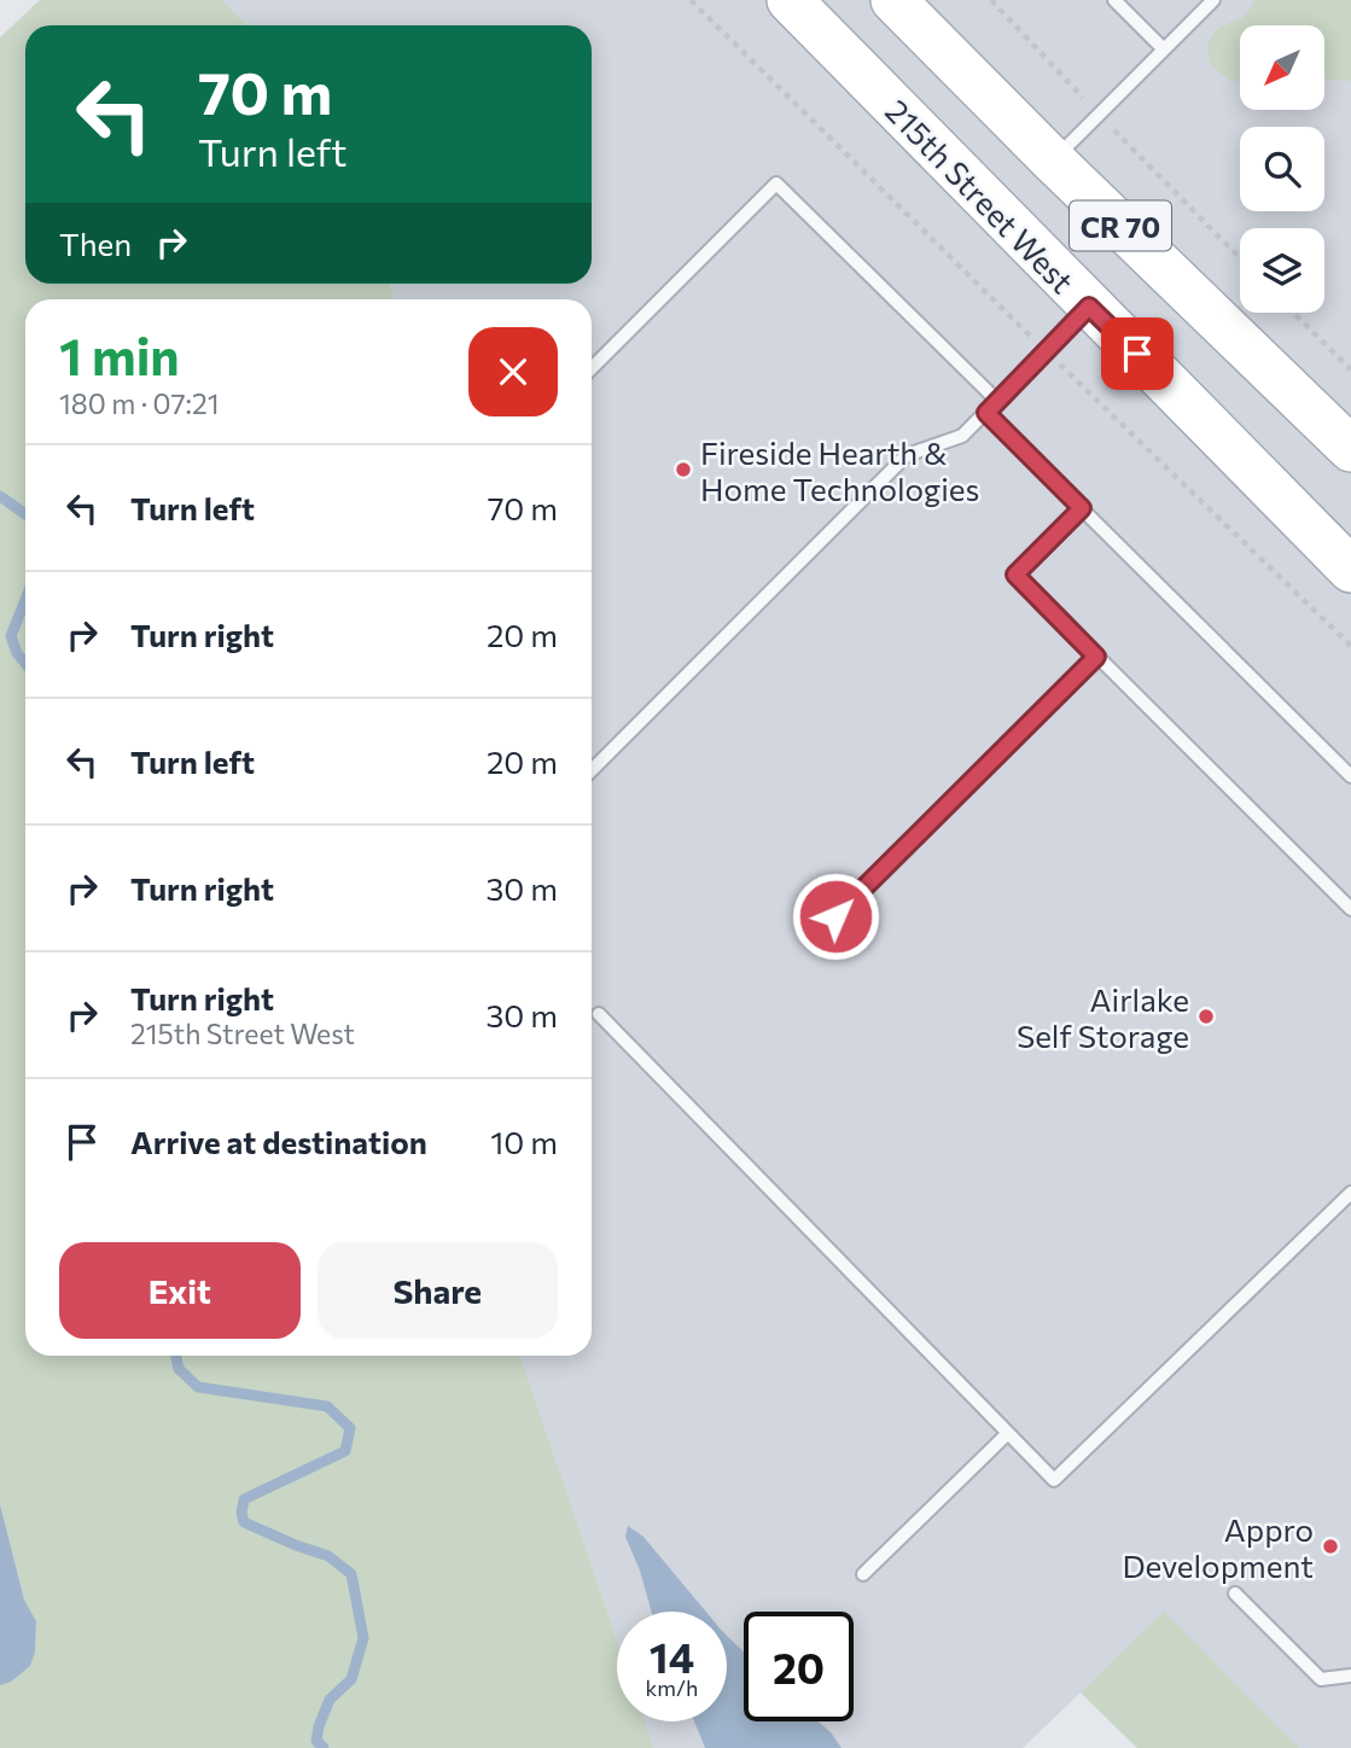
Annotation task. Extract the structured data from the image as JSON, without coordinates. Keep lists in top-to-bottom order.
{
  "streets": {
    "main road": ["215th Street West", "CR 70"]
  },
  "places": ["Fireside Hearth & Home Technologies", "Airlake Self Storage", "Appro Development"],
  "north": "bottom left",
  "page": {
    "turn": ["70 m", "Turn left"],
    "then": "Then",
    "heading": ["1 min", "180 m · 07:21"],
    "list": [
      {
        "name": "Turn left",
        "value": "70 m"
      },
      {
        "name": "Turn right",
        "value": "20 m"
      },
      {
        "name": "Turn left",
        "value": "20 m"
      },
      {
        "name": "Turn right",
        "value": "30 m"
      },
      {
        "name": "Turn right",
        "note": "215th Street West",
        "value": "30 m"
      },
      {
        "name": "Arrive at destination",
        "value": "10 m"
      }
    ],
    "buttons": ["Exit", "Share"],
    "speed": "14 km/h",
    "limit": "20"
  }
}
